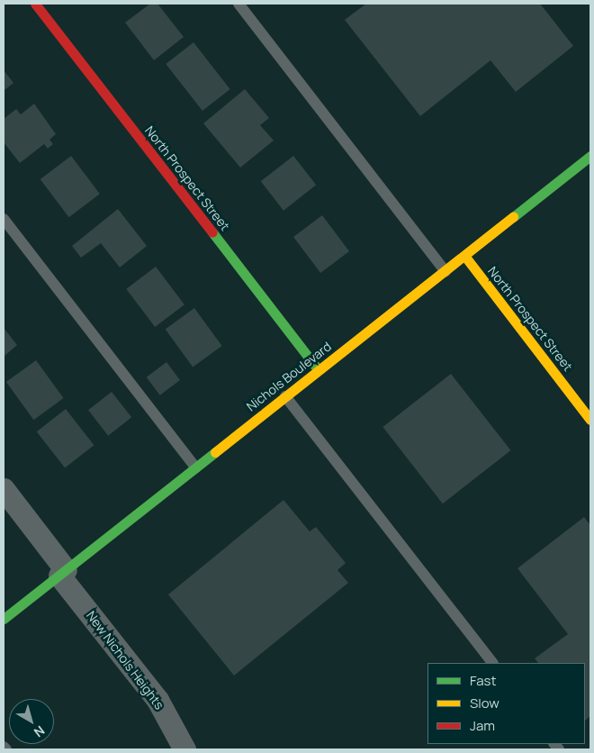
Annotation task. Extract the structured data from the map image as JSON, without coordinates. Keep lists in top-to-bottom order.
{
  "streets": {
    "street": ["North Prospect Street", "Nichols Boulevard", "New Nichols Heights"]
  },
  "crossings": [
    ["North Prospect Street", "Nichols Boulevard"],
    ["Nichols Boulevard", "New Nichols Heights"]
  ],
  "legend": ["Fast", "Slow", "Jam"],
  "north": "bottom right"
}
